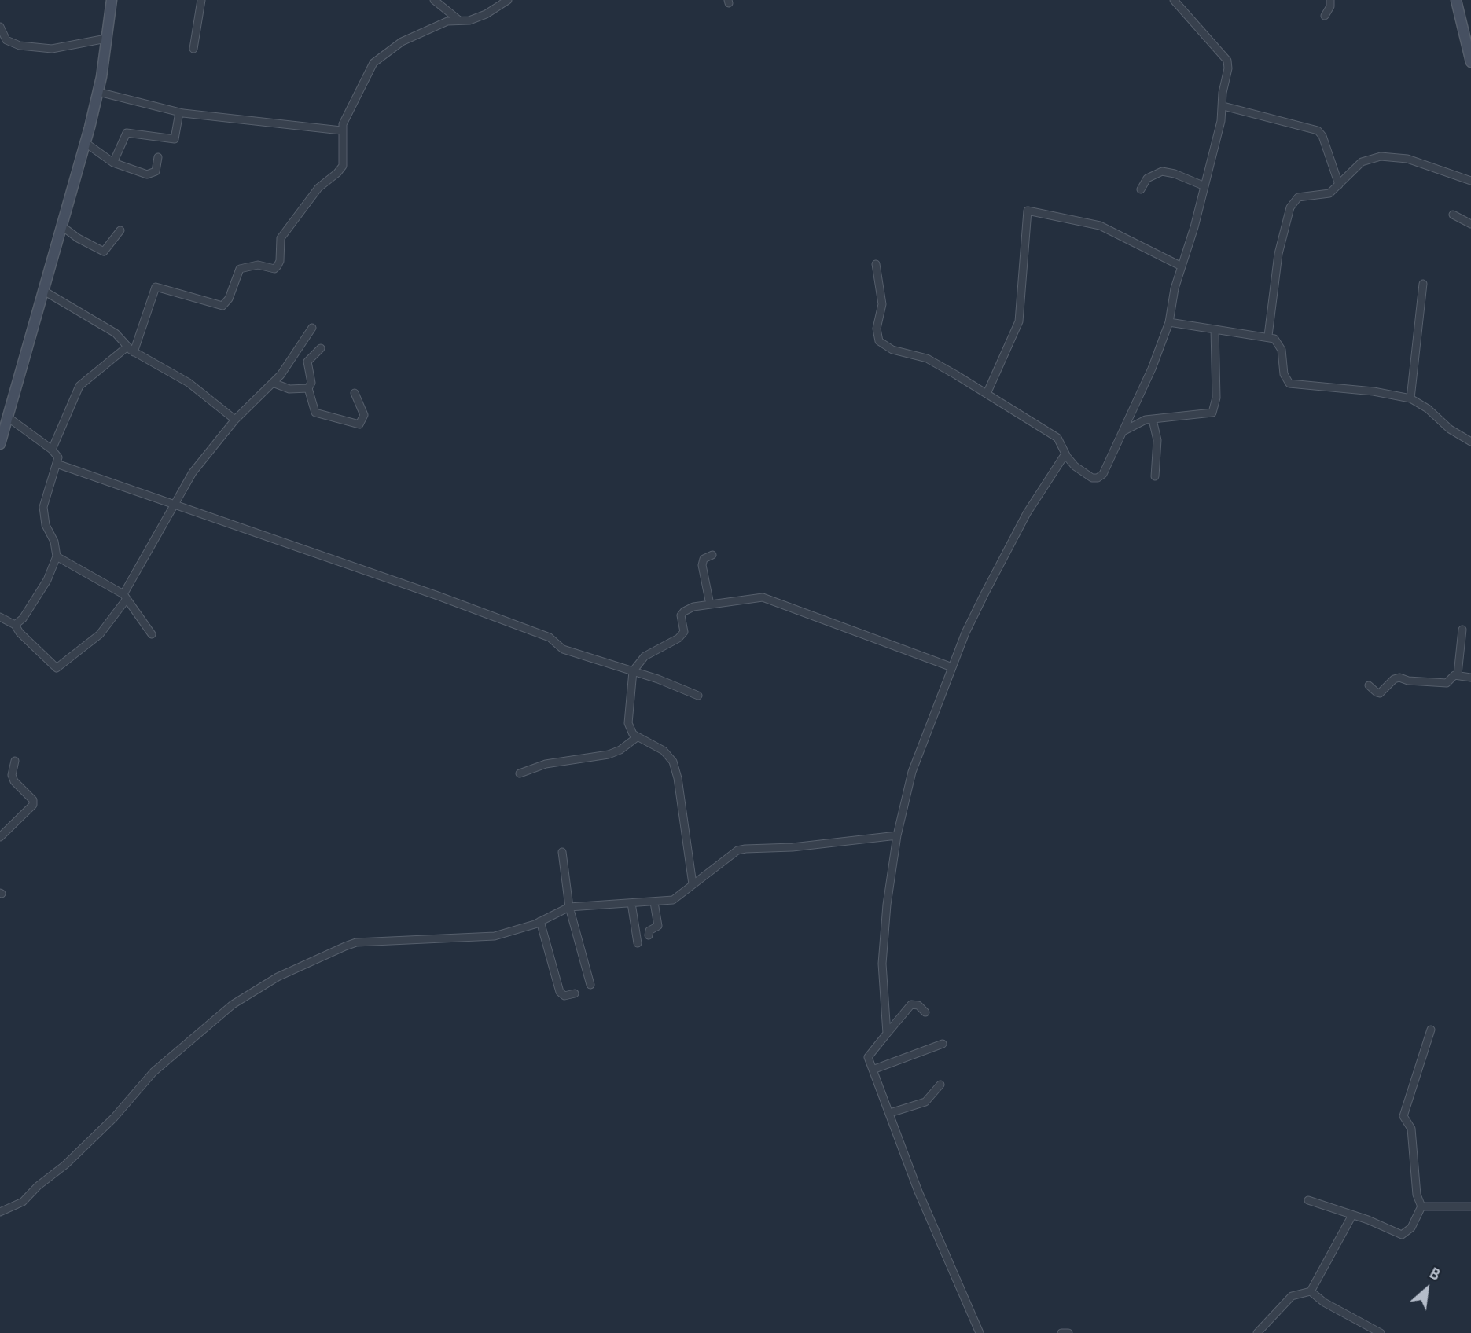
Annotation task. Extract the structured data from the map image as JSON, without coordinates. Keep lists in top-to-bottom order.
{
  "north": "top right"
}
